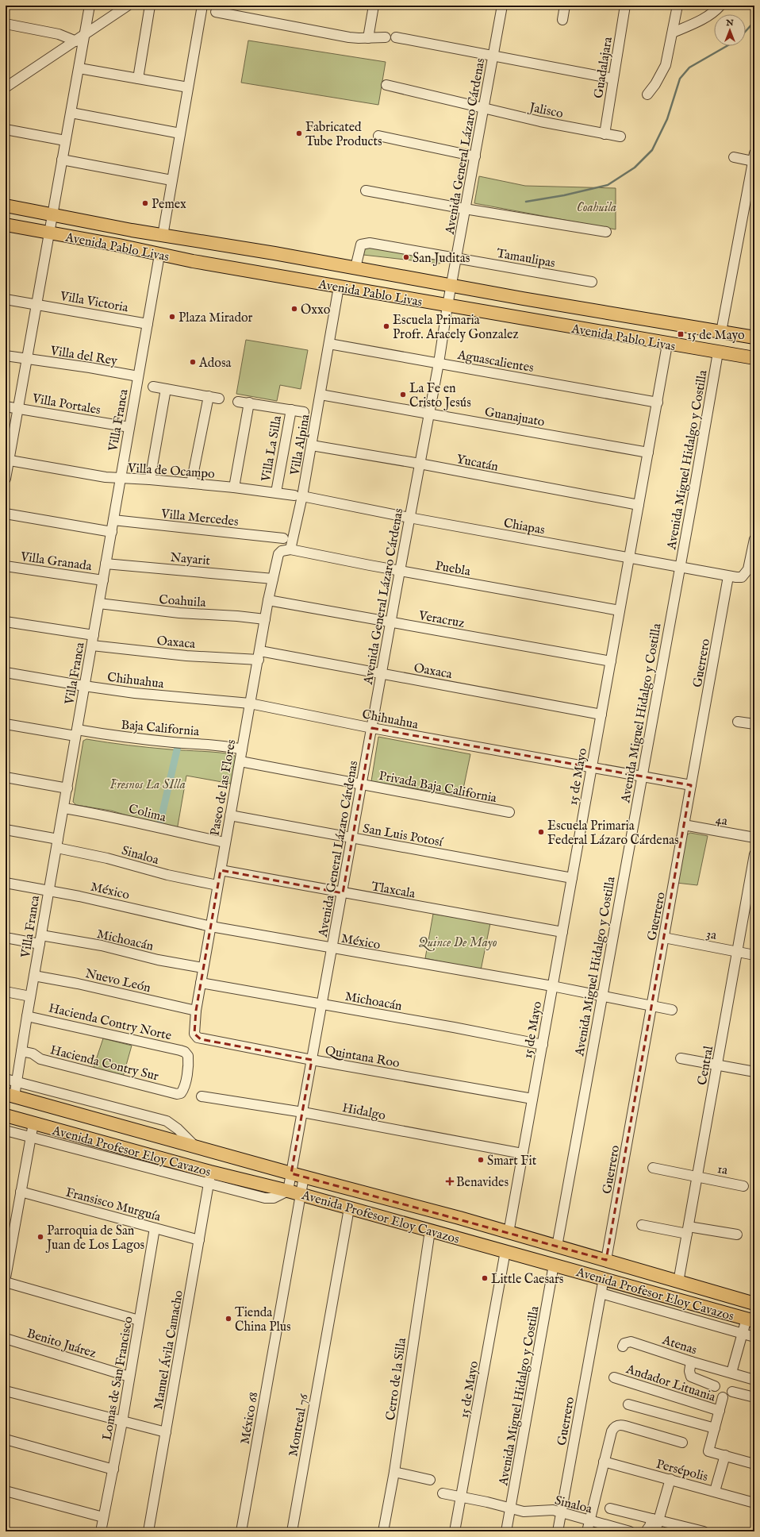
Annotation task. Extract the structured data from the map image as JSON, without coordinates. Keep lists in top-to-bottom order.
{
  "streets": {
    "main road": ["Avenida Pablo Livas", "Avenida Profesor Eloy Cavazos"],
    "street": [
      "Guadalajara",
      "Jalisco",
      "Avenida General Lázaro Cárdenas",
      "Tamaulipas",
      "Villa Victoria",
      "Villa del Rey",
      "Aguascalientes",
      "Villa Portales",
      "Guanajuato",
      "Villa Franca",
      "Villa Alpina",
      "Villa La Silla",
      "Avenida Miguel Hidalgo y Costilla",
      "Yucatán",
      "Villa de Ocampo",
      "Villa Mercedes",
      "Chiapas",
      "Nayarit",
      "Villa Granada",
      "Puebla",
      "Coahuila",
      "Veracruz",
      "Oaxaca",
      "Guerrero",
      "Chihuahua",
      "Baja California",
      "15 de Mayo",
      "Privada Baja California",
      "Paseo de las Flores",
      "Colima",
      "4a",
      "San Luis Potosí",
      "Sinaloa",
      "Tlaxcala",
      "México",
      "3a",
      "Michoacán",
      "Nuevo León",
      "Hacienda Contry Norte",
      "Quintana Roo",
      "Hacienda Contry Sur",
      "Central",
      "Hidalgo",
      "1a",
      "Fransisco Murguía",
      "Benito Juárez",
      "Atenas",
      "Manuel Ávila Camacho",
      "Lomas de San Francisco",
      "Cerro de la Silla",
      "Andador Lituania",
      "México 68",
      "Montreal 76",
      "Persépolis"
    ]
  },
  "crossings": [
    ["Guadalajara", "Jalisco"],
    ["Jalisco", "Avenida General Lázaro Cárdenas"],
    ["Avenida General Lázaro Cárdenas", "Avenida Pablo Livas"],
    ["Avenida General Lázaro Cárdenas", "Tamaulipas"],
    ["Avenida General Lázaro Cárdenas", "Aguascalientes"],
    ["Avenida General Lázaro Cárdenas", "Guanajuato"],
    ["Avenida General Lázaro Cárdenas", "Yucatán"],
    ["Avenida General Lázaro Cárdenas", "Chiapas"],
    ["Avenida General Lázaro Cárdenas", "Puebla"],
    ["Avenida General Lázaro Cárdenas", "Veracruz"],
    ["Avenida General Lázaro Cárdenas", "Oaxaca"],
    ["Avenida General Lázaro Cárdenas", "Chihuahua"],
    ["Avenida General Lázaro Cárdenas", "Privada Baja California"],
    ["Avenida General Lázaro Cárdenas", "San Luis Potosí"],
    ["Avenida General Lázaro Cárdenas", "Tlaxcala"],
    ["Avenida General Lázaro Cárdenas", "México"],
    ["Avenida General Lázaro Cárdenas", "Michoacán"],
    ["Avenida General Lázaro Cárdenas", "Quintana Roo"],
    ["Avenida General Lázaro Cárdenas", "Hidalgo"],
    ["Avenida General Lázaro Cárdenas", "Avenida Profesor Eloy Cavazos"],
    ["Avenida Pablo Livas", "Tamaulipas"],
    ["Avenida Pablo Livas", "Villa Franca"],
    ["Avenida Pablo Livas", "Villa Alpina"],
    ["Avenida Pablo Livas", "Avenida Miguel Hidalgo y Costilla"],
    ["Avenida Pablo Livas", "15 de Mayo"],
    ["Villa Victoria", "Villa Franca"],
    ["Villa del Rey", "Villa Franca"],
    ["Aguascalientes", "Villa Alpina"],
    ["Aguascalientes", "15 de Mayo"],
    ["Villa Portales", "Villa Franca"],
    ["Guanajuato", "Villa Alpina"],
    ["Guanajuato", "15 de Mayo"],
    ["Villa Franca", "Villa de Ocampo"],
    ["Villa Franca", "Villa Mercedes"],
    ["Villa Franca", "Nayarit"],
    ["Villa Franca", "Villa Granada"],
    ["Villa Franca", "Coahuila"],
    ["Villa Franca", "Oaxaca"],
    ["Villa Franca", "Chihuahua"],
    ["Villa Franca", "Baja California"],
    ["Villa Franca", "Colima"],
    ["Villa Franca", "Sinaloa"],
    ["Villa Franca", "México"],
    ["Villa Franca", "Michoacán"],
    ["Villa Franca", "Nuevo León"],
    ["Villa Franca", "Hacienda Contry Norte"],
    ["Villa Franca", "Hacienda Contry Sur"],
    ["Villa Franca", "Avenida Profesor Eloy Cavazos"],
    ["Villa Alpina", "Yucatán"],
    ["Villa Alpina", "Villa de Ocampo"],
    ["Villa Alpina", "Chiapas"],
    ["Villa Alpina", "Puebla"],
    ["Villa Alpina", "Paseo de las Flores"],
    ["Villa La Silla", "Villa de Ocampo"],
    ["Avenida Miguel Hidalgo y Costilla", "Chiapas"],
    ["Avenida Miguel Hidalgo y Costilla", "Chihuahua"],
    ["Avenida Miguel Hidalgo y Costilla", "Sinaloa"],
    ["Avenida Miguel Hidalgo y Costilla", "México"],
    ["Avenida Miguel Hidalgo y Costilla", "Avenida Profesor Eloy Cavazos"],
    ["Yucatán", "15 de Mayo"],
    ["Villa de Ocampo", "Chiapas"],
    ["Chiapas", "Guerrero"],
    ["Chiapas", "15 de Mayo"],
    ["Nayarit", "Paseo de las Flores"],
    ["Puebla", "15 de Mayo"],
    ["Puebla", "Paseo de las Flores"],
    ["Coahuila", "Paseo de las Flores"],
    ["Veracruz", "15 de Mayo"],
    ["Veracruz", "Paseo de las Flores"],
    ["Oaxaca", "15 de Mayo"],
    ["Oaxaca", "Paseo de las Flores"],
    ["Guerrero", "Chihuahua"],
    ["Guerrero", "4a"],
    ["Guerrero", "Sinaloa"],
    ["Guerrero", "México"],
    ["Guerrero", "3a"],
    ["Guerrero", "Avenida Profesor Eloy Cavazos"],
    ["Chihuahua", "15 de Mayo"],
    ["Chihuahua", "Paseo de las Flores"],
    ["Baja California", "Paseo de las Flores"],
    ["15 de Mayo", "San Luis Potosí"],
    ["15 de Mayo", "Sinaloa"],
    ["15 de Mayo", "Tlaxcala"],
    ["15 de Mayo", "México"],
    ["15 de Mayo", "Michoacán"],
    ["15 de Mayo", "Quintana Roo"],
    ["15 de Mayo", "Hidalgo"],
    ["15 de Mayo", "Avenida Profesor Eloy Cavazos"],
    ["Paseo de las Flores", "Colima"],
    ["Paseo de las Flores", "San Luis Potosí"],
    ["Paseo de las Flores", "Sinaloa"],
    ["Paseo de las Flores", "Tlaxcala"],
    ["Paseo de las Flores", "México"],
    ["Paseo de las Flores", "Michoacán"],
    ["Paseo de las Flores", "Nuevo León"],
    ["Paseo de las Flores", "Quintana Roo"],
    ["3a", "Central"],
    ["Hacienda Contry Norte", "Hacienda Contry Sur"],
    ["Central", "Avenida Profesor Eloy Cavazos"],
    ["Central", "1a"],
    ["Avenida Profesor Eloy Cavazos", "Manuel Ávila Camacho"],
    ["Avenida Profesor Eloy Cavazos", "Cerro de la Silla"],
    ["Avenida Profesor Eloy Cavazos", "México 68"],
    ["Avenida Profesor Eloy Cavazos", "Montreal 76"],
    ["Fransisco Murguía", "Manuel Ávila Camacho"],
    ["Fransisco Murguía", "Lomas de San Francisco"],
    ["Benito Juárez", "Lomas de San Francisco"]
  ],
  "parks": ["Coahuila", "Fresnos La SIlla", "Quince De Mayo"],
  "places": {
    "other": [
      "Fabricated Tube Products",
      "Pemex",
      "San Juditas",
      "Oxxo",
      "Plaza Mirador",
      "Escuela Primaria Profr. Aracely Gonzalez",
      "Adosa",
      "La Fe en Cristo Jesús",
      "Escuela Primaria Federal Lázaro Cárdenas",
      "Smart Fit",
      "Parroquia de San Juan de Los Lagos",
      "Little Caesars",
      "Tienda China Plus"
    ],
    "transit": ["15 de Mayo"],
    "health": ["Benavides"]
  },
  "north": "top"
}
